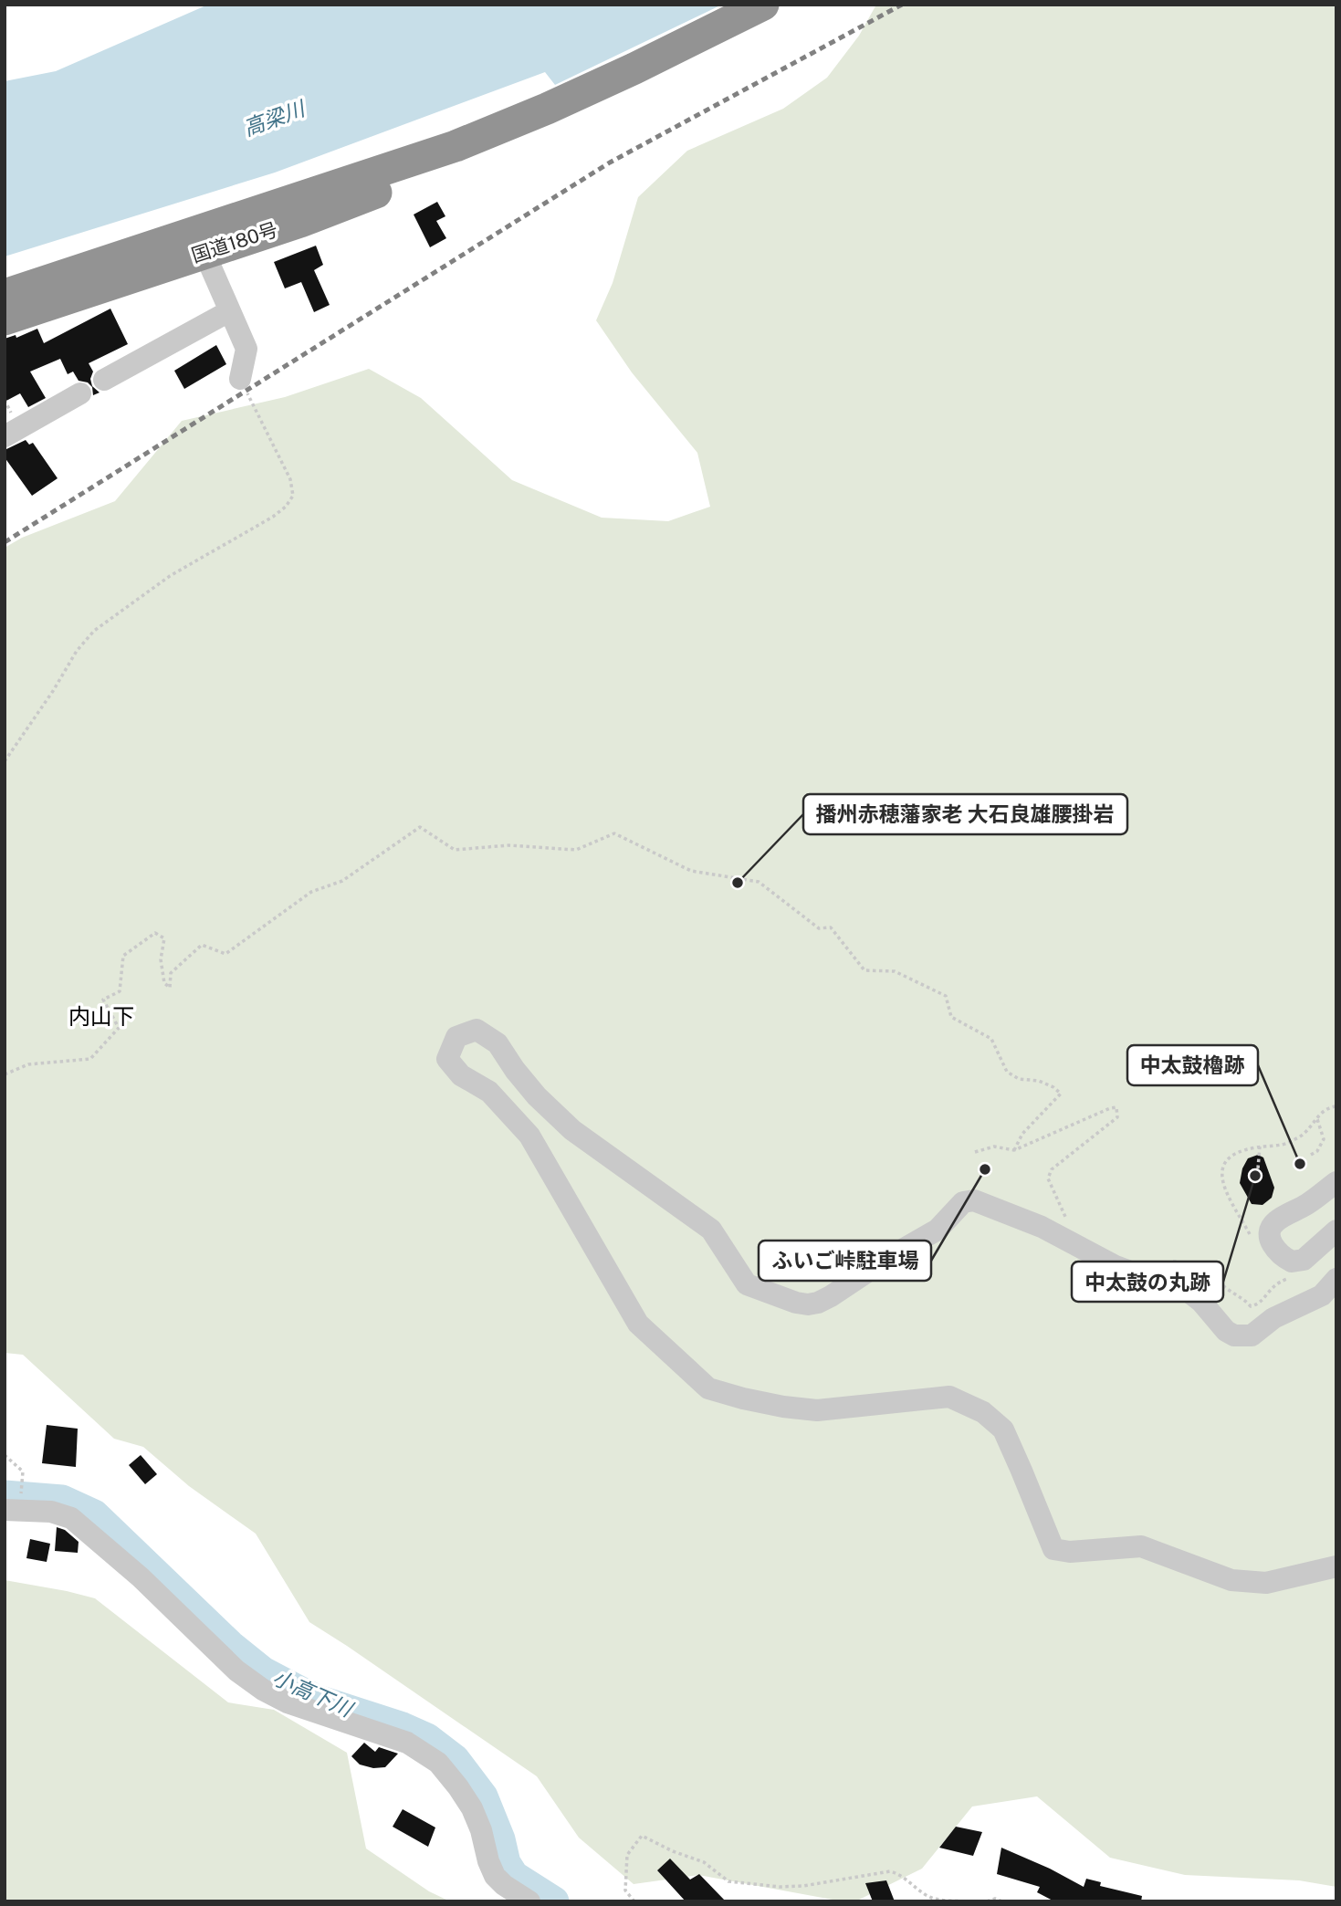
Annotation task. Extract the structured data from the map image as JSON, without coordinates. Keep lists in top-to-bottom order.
{
  "streets": {
    "highway": ["国道180号"]
  },
  "districts": ["内山下"],
  "water": ["高梁川", "小高下川"],
  "places": [
    "播州赤穂藩家老 大石良雄腰掛岩",
    "中太鼓櫓跡",
    "ふいご峠駐車場",
    "中太鼓の丸跡"
  ]
}
